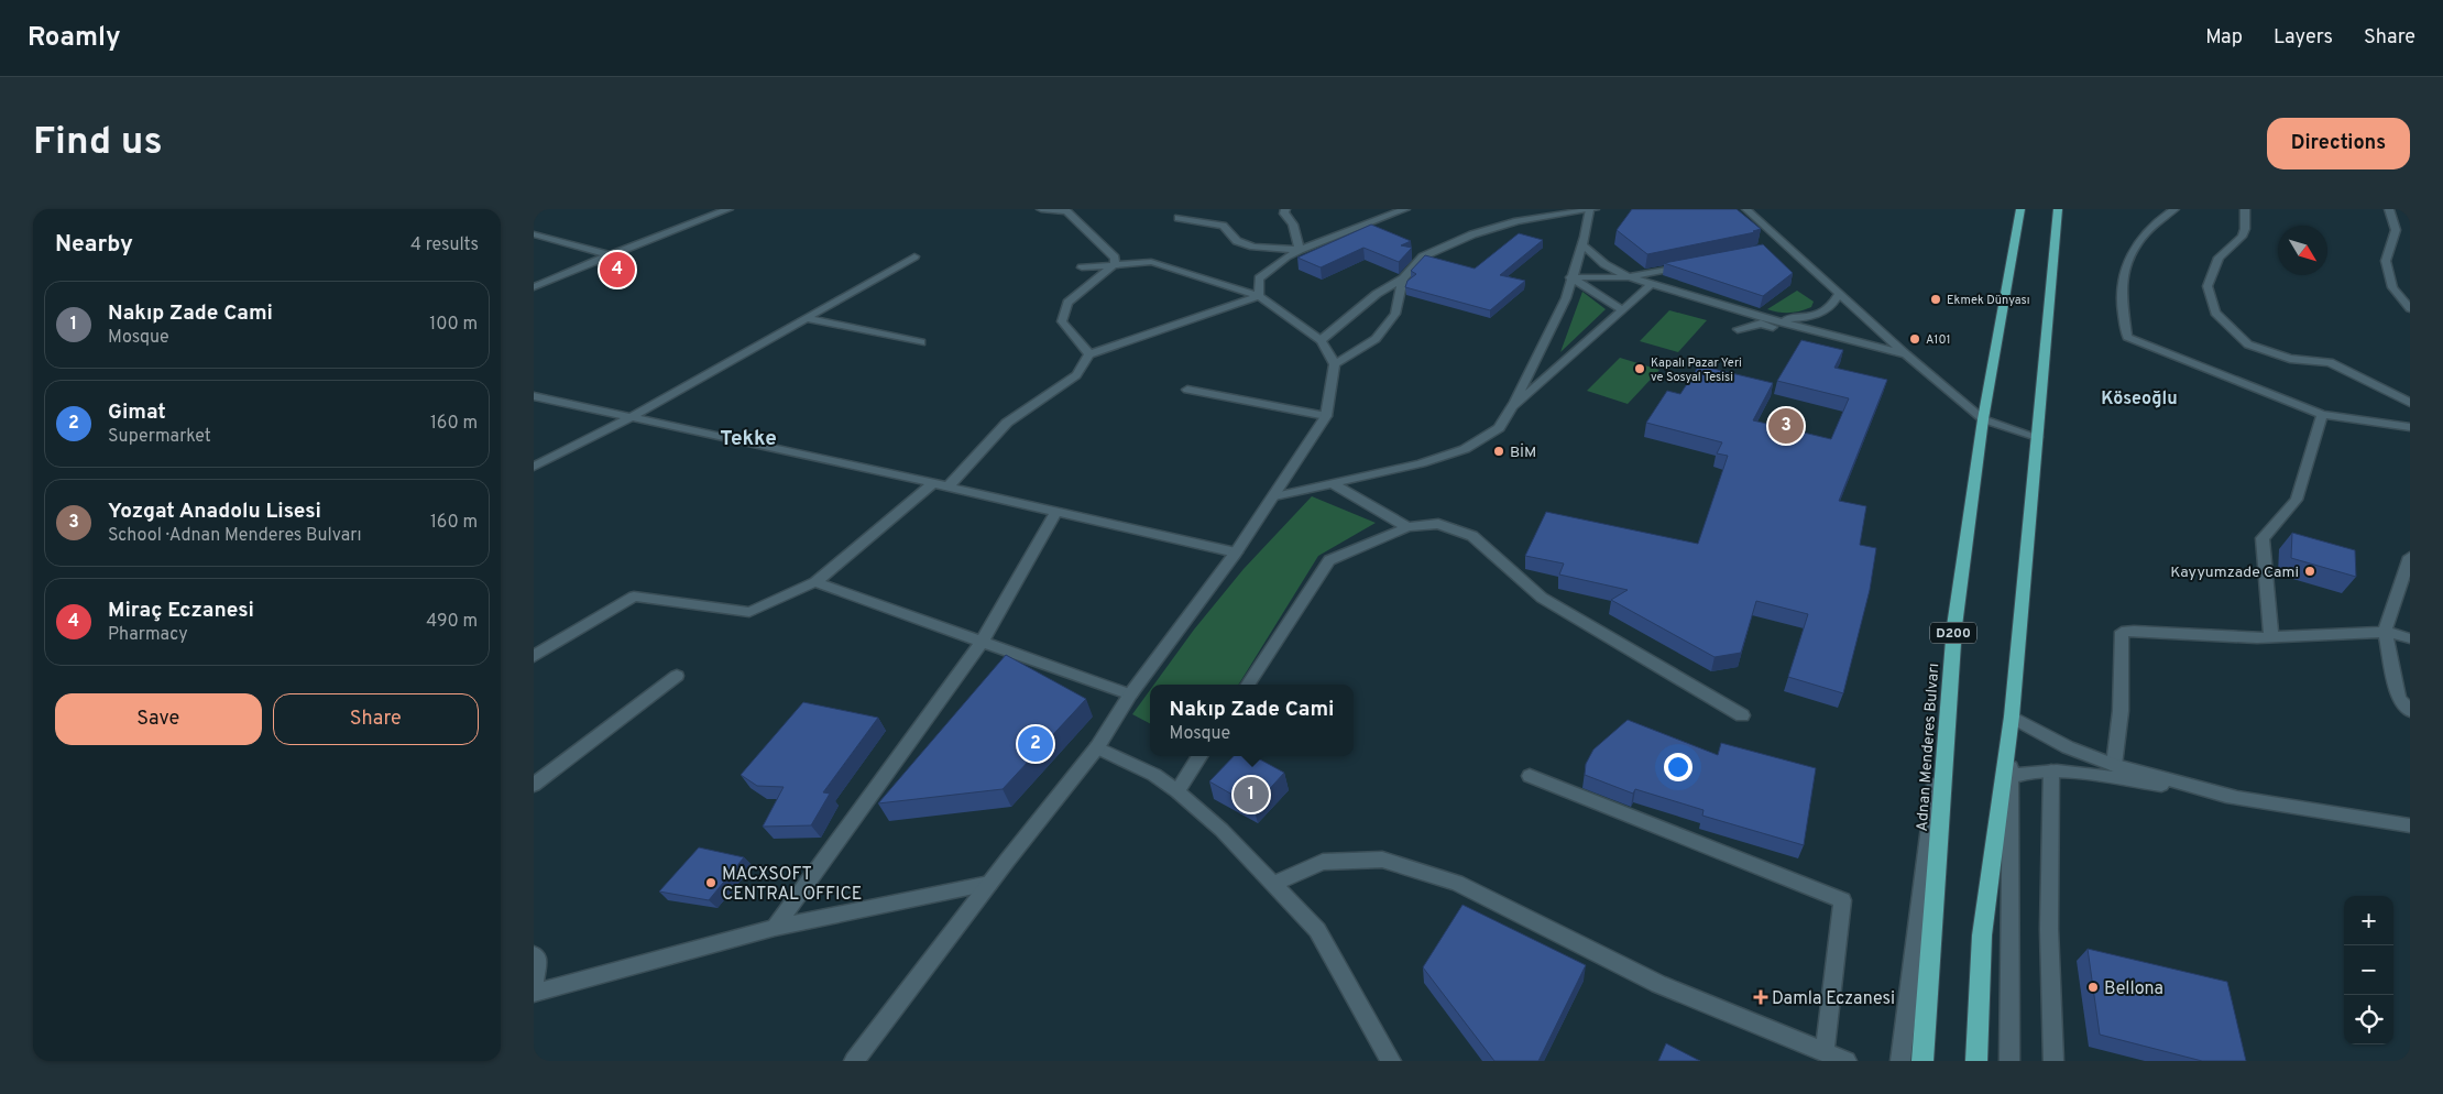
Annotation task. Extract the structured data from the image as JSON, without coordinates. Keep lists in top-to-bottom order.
{
  "streets": {
    "highway": ["D200", "Adnan Menderes Bulvarı"]
  },
  "districts": ["Köseoğlu", "Tekke"],
  "places": {
    "other": [
      "Ekmek Dünyası",
      "A101",
      "Kapalı Pazar Yeri ve Sosyal Tesisi",
      "BİM",
      "Kayyumzade Cami",
      "MACXSOFT CENTRAL OFFICE",
      "Bellona"
    ],
    "health": ["Damla Eczanesi"]
  },
  "north": "bottom right",
  "page": {
    "header": "Roamly",
    "nav": ["Map", "Layers", "Share"],
    "buttons": [
      "Directions",
      ["Save", "Share"]
    ],
    "title": "Find us",
    "heading": ["Nearby", "4 results"],
    "pins": [
      "4",
      "3",
      "2",
      "1"
    ],
    "list": [
      {
        "mark": "1",
        "name": "Nakıp Zade Cami",
        "note": "Mosque",
        "value": "100 m"
      },
      {
        "mark": "2",
        "name": "Gimat",
        "note": "Supermarket",
        "value": "160 m"
      },
      {
        "mark": "3",
        "name": "Yozgat Anadolu Lisesi",
        "note": "School · Adnan Menderes Bulvarı",
        "value": "160 m"
      },
      {
        "mark": "4",
        "name": "Miraç Eczanesi",
        "note": "Pharmacy",
        "value": "490 m"
      }
    ],
    "popup": ["Nakıp Zade Cami", "Mosque"],
    "map_buttons": ["+", "−"]
  }
}
